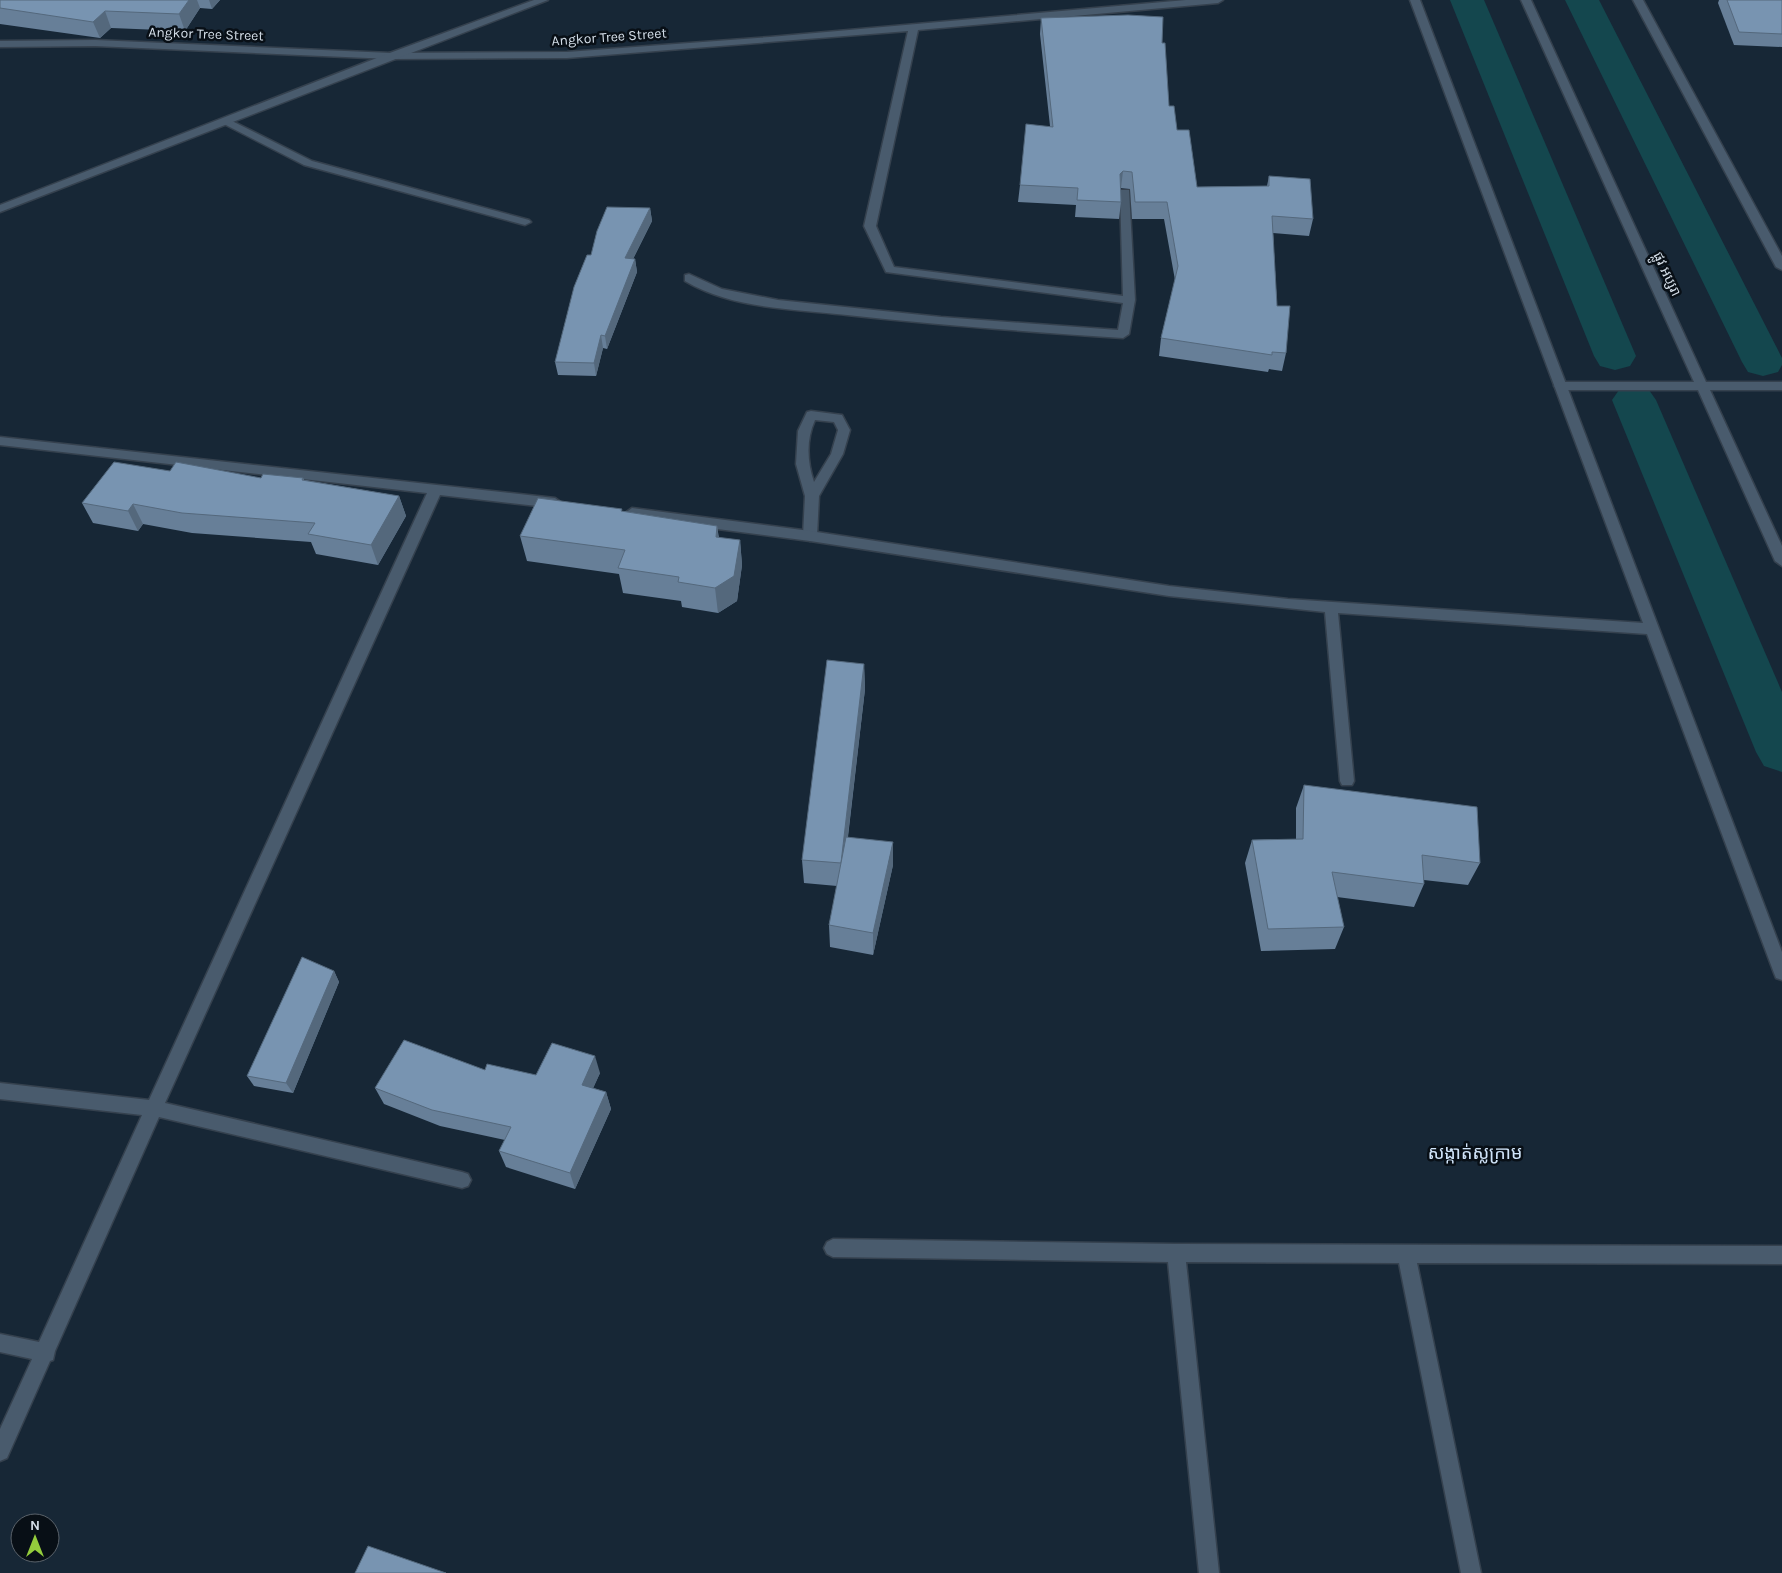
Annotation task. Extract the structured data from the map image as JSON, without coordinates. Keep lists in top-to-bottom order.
{
  "streets": {
    "street": ["Angkor Tree Street", "ផ្លូវ អប្សរា"]
  },
  "districts": ["សង្កាត់ស្លក្រាម"],
  "north": "top"
}
